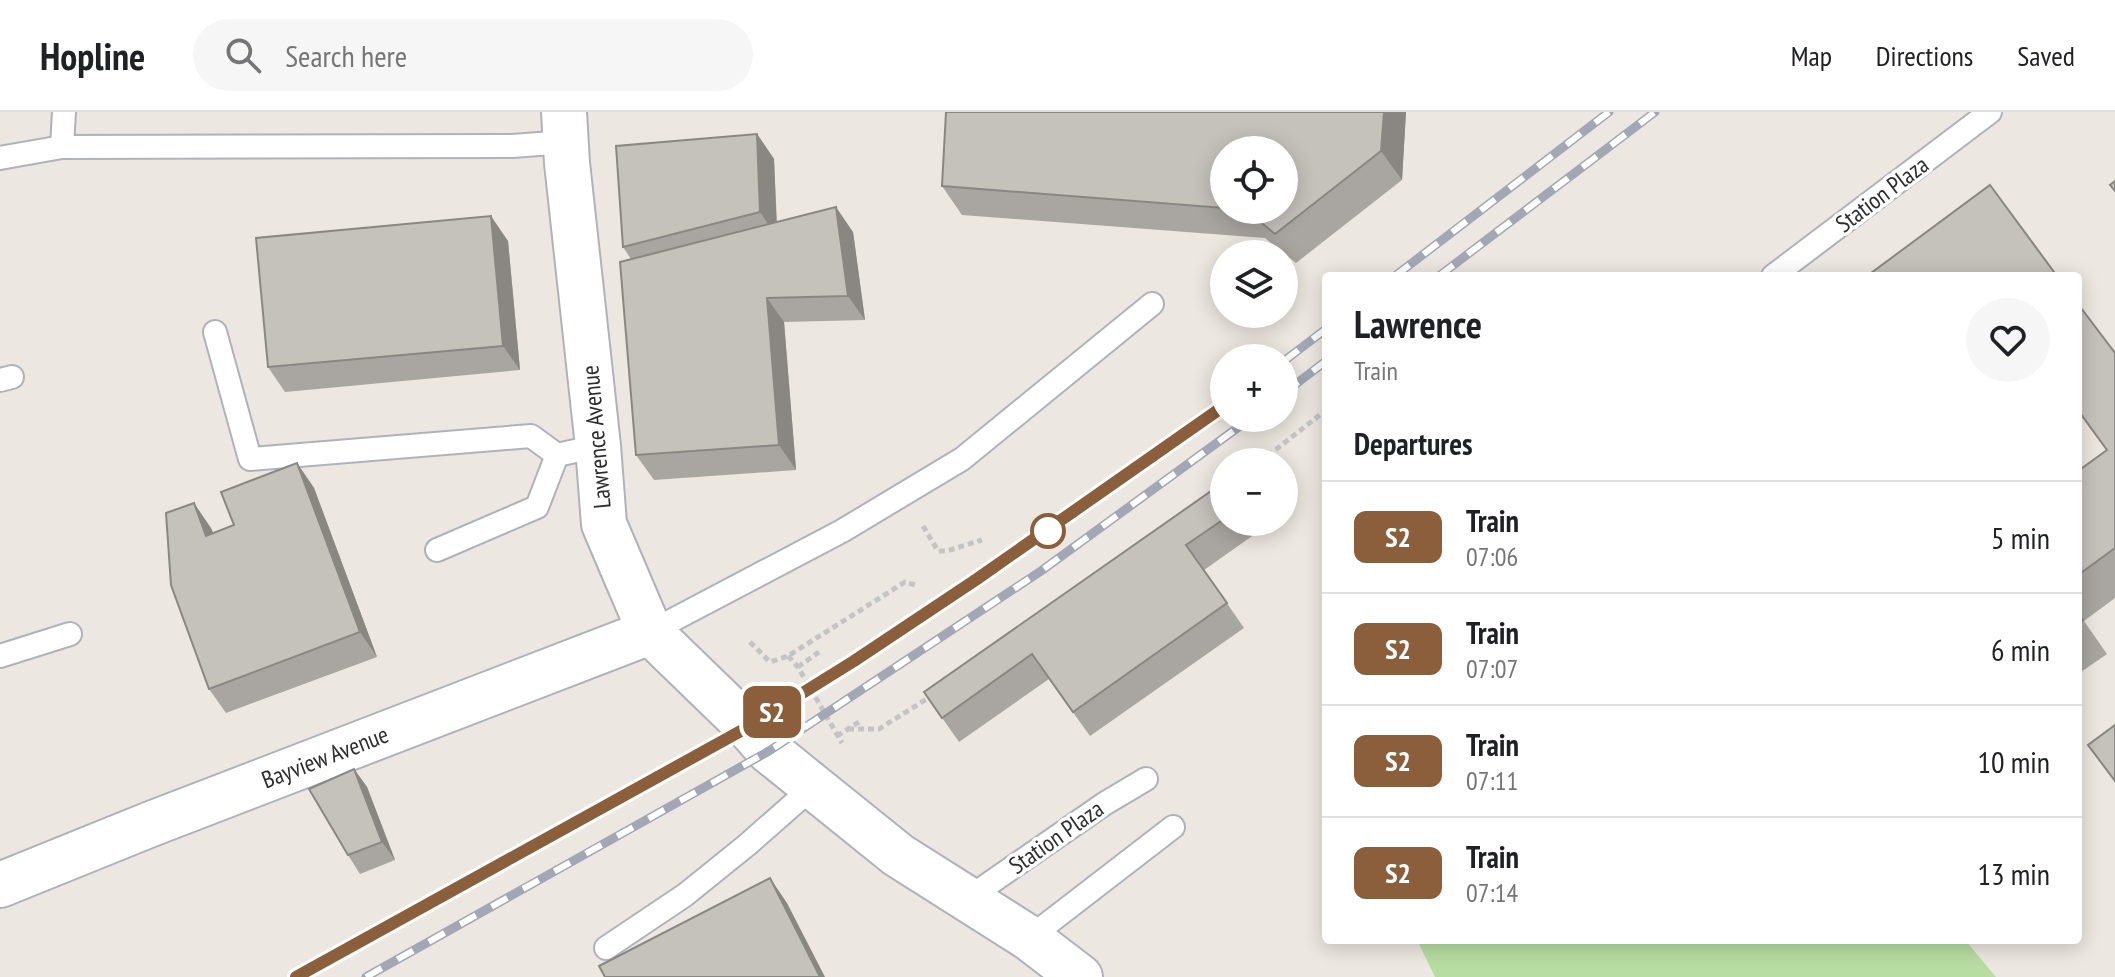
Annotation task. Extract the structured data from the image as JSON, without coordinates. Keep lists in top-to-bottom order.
{
  "streets": {
    "street": ["Lawrence Avenue", "Bayview Avenue"],
    "lane": ["Station Plaza"]
  },
  "crossings": [
    ["Station Plaza", "Lawrence Avenue"],
    ["Lawrence Avenue", "Bayview Avenue"]
  ],
  "page": {
    "header": "Hopline",
    "search": "Search here",
    "nav": ["Map", "Directions", "Saved"],
    "on_map": "S2",
    "map_buttons": ["+", "−"],
    "heading": [
      ["Lawrence", "Train"],
      "Departures"
    ],
    "list": [
      {
        "mark": "S2",
        "name": "Train",
        "note": "07:06",
        "value": "5 min"
      },
      {
        "mark": "S2",
        "name": "Train",
        "note": "07:07",
        "value": "6 min"
      },
      {
        "mark": "S2",
        "name": "Train",
        "note": "07:11",
        "value": "10 min"
      },
      {
        "mark": "S2",
        "name": "Train",
        "note": "07:14",
        "value": "13 min"
      }
    ]
  }
}
